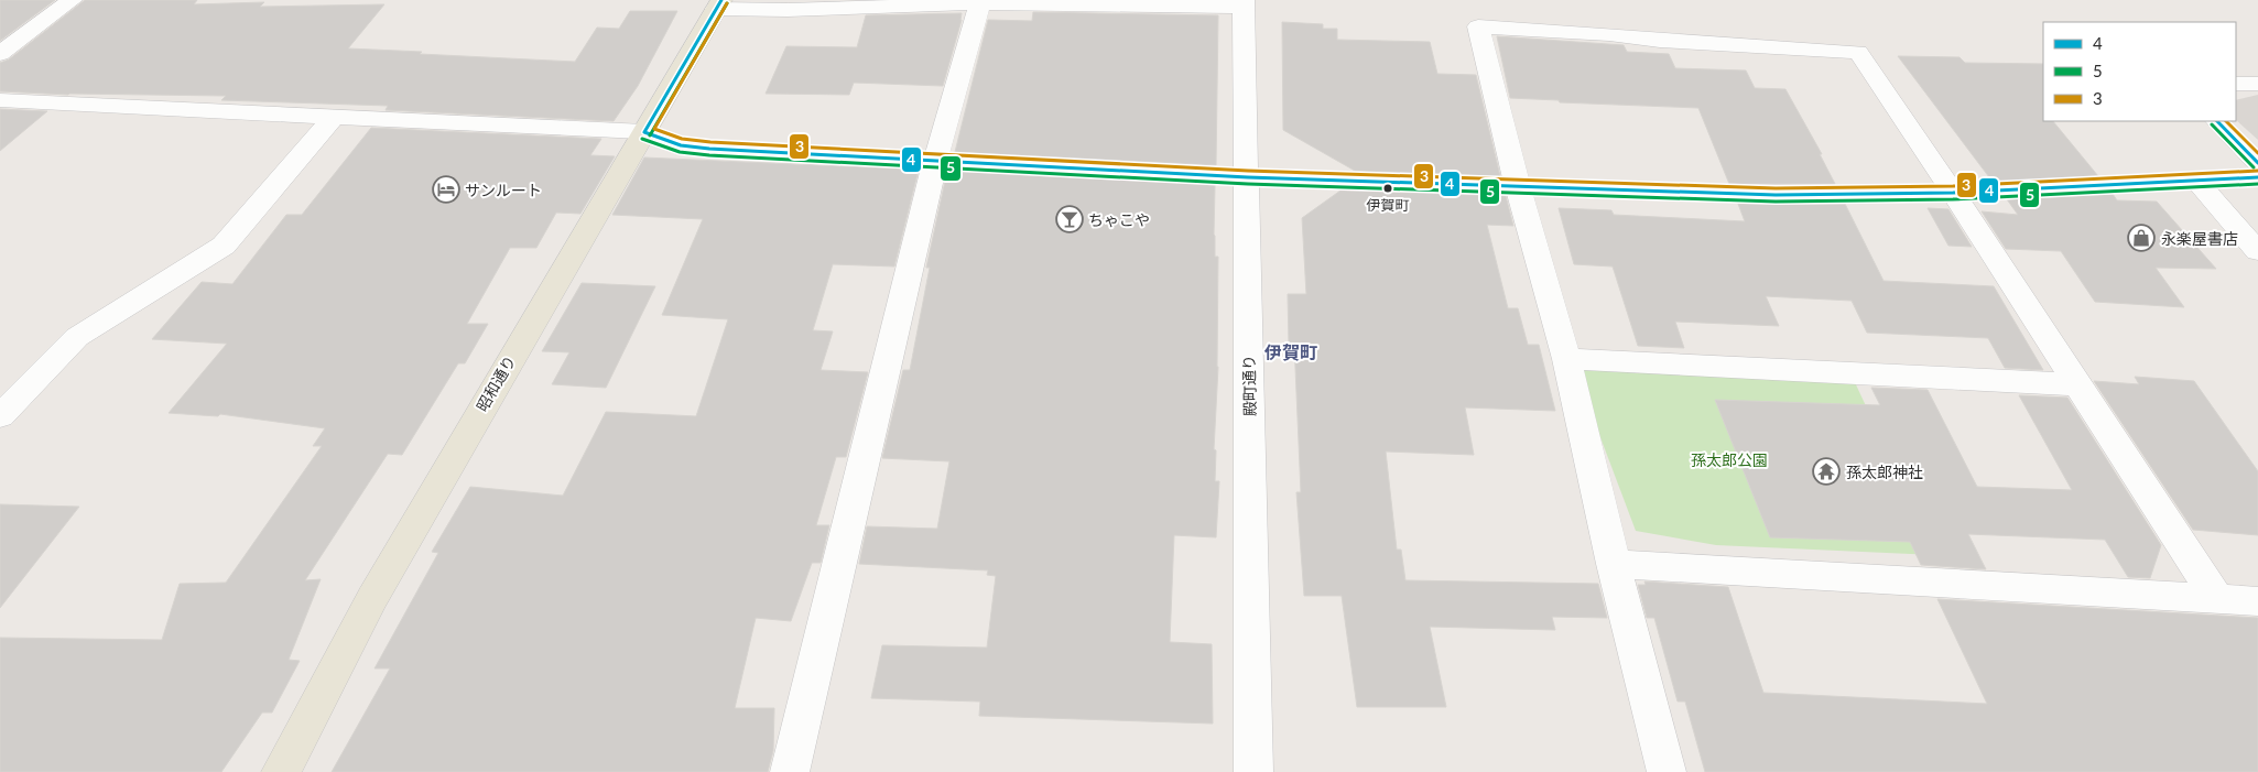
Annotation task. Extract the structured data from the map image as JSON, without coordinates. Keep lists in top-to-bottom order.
{
  "streets": {
    "main road": ["昭和通り"],
    "street": ["殿町通り"]
  },
  "districts": ["伊賀町"],
  "parks": ["孫太郎公園"],
  "places": {
    "other": ["伊賀町"],
    "hotel": ["サンルート"],
    "bar": ["ちゃこや"],
    "shop": ["永楽屋書店"],
    "temple": ["孫太郎神社"]
  },
  "lines": ["transit line 4", "transit line 5", "transit line 3"],
  "legend": ["4", "5", "3"]
}
